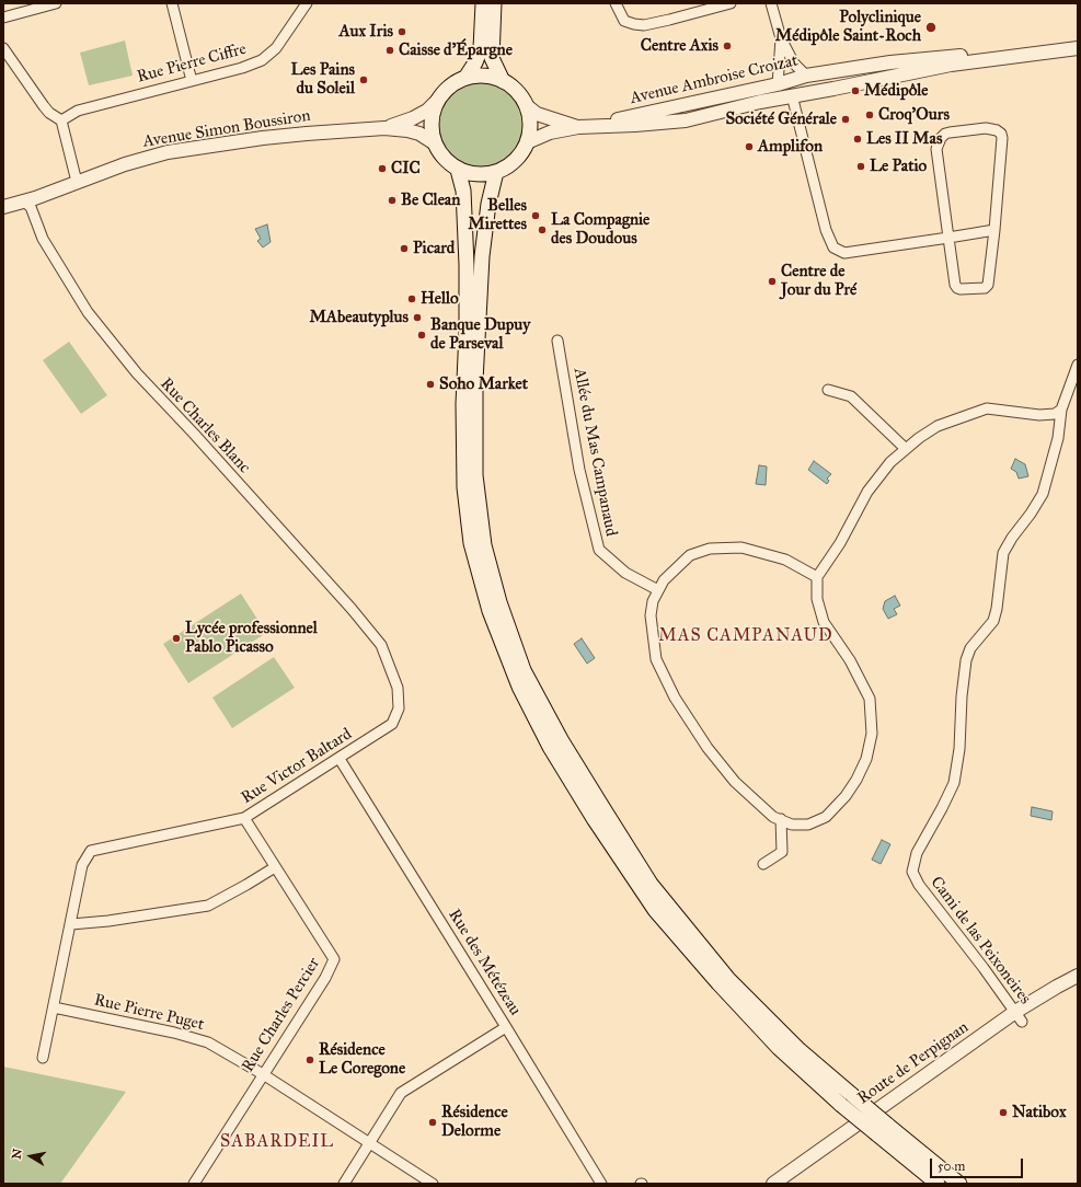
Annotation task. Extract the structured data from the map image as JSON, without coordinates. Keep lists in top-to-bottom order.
{
  "streets": {
    "street": [
      "Rue Pierre Ciffre",
      "Avenue Ambroise Croizat",
      "Avenue Simon Boussiron",
      "Rue Charles Blanc",
      "Allée du Mas Campanaud",
      "Rue Victor Baltard",
      "Cami de las Peixoneires",
      "Rue des Métézeau",
      "Rue Pierre Puget",
      "Rue Charles Percier",
      "Route de Perpignan"
    ]
  },
  "crossings": [
    ["Avenue Simon Boussiron", "Rue Charles Blanc"],
    ["Rue Charles Blanc", "Rue Victor Baltard"],
    ["Rue Victor Baltard", "Rue des Métézeau"],
    ["Rue Victor Baltard", "Rue Charles Percier"],
    ["Cami de las Peixoneires", "Route de Perpignan"],
    ["Rue Pierre Puget", "Rue Charles Percier"]
  ],
  "districts": ["MAS CAMPANAUD", "SABARDEIL"],
  "places": [
    "Polyclinique Médipôle Saint-Roch",
    "Aux Iris",
    "Centre Axis",
    "Caisse d'Épargne",
    "Les Pains du Soleil",
    "Médipôle",
    "Croq'Ours",
    "Société Générale",
    "Les II Mas",
    "Amplifon",
    "Le Patio",
    "CIC",
    "Be Clean",
    "Belles Mirettes",
    "La Compagnie des Doudous",
    "Picard",
    "Centre de Jour du Pré",
    "Hello",
    "MAbeautyplus",
    "Banque Dupuy de Parseval",
    "Soho Market",
    "Lycée professionnel Pablo Picasso",
    "Résidence Le Coregone",
    "Natibox",
    "Résidence Delorme"
  ],
  "scale_bar": "50 m",
  "north": "left"
}
